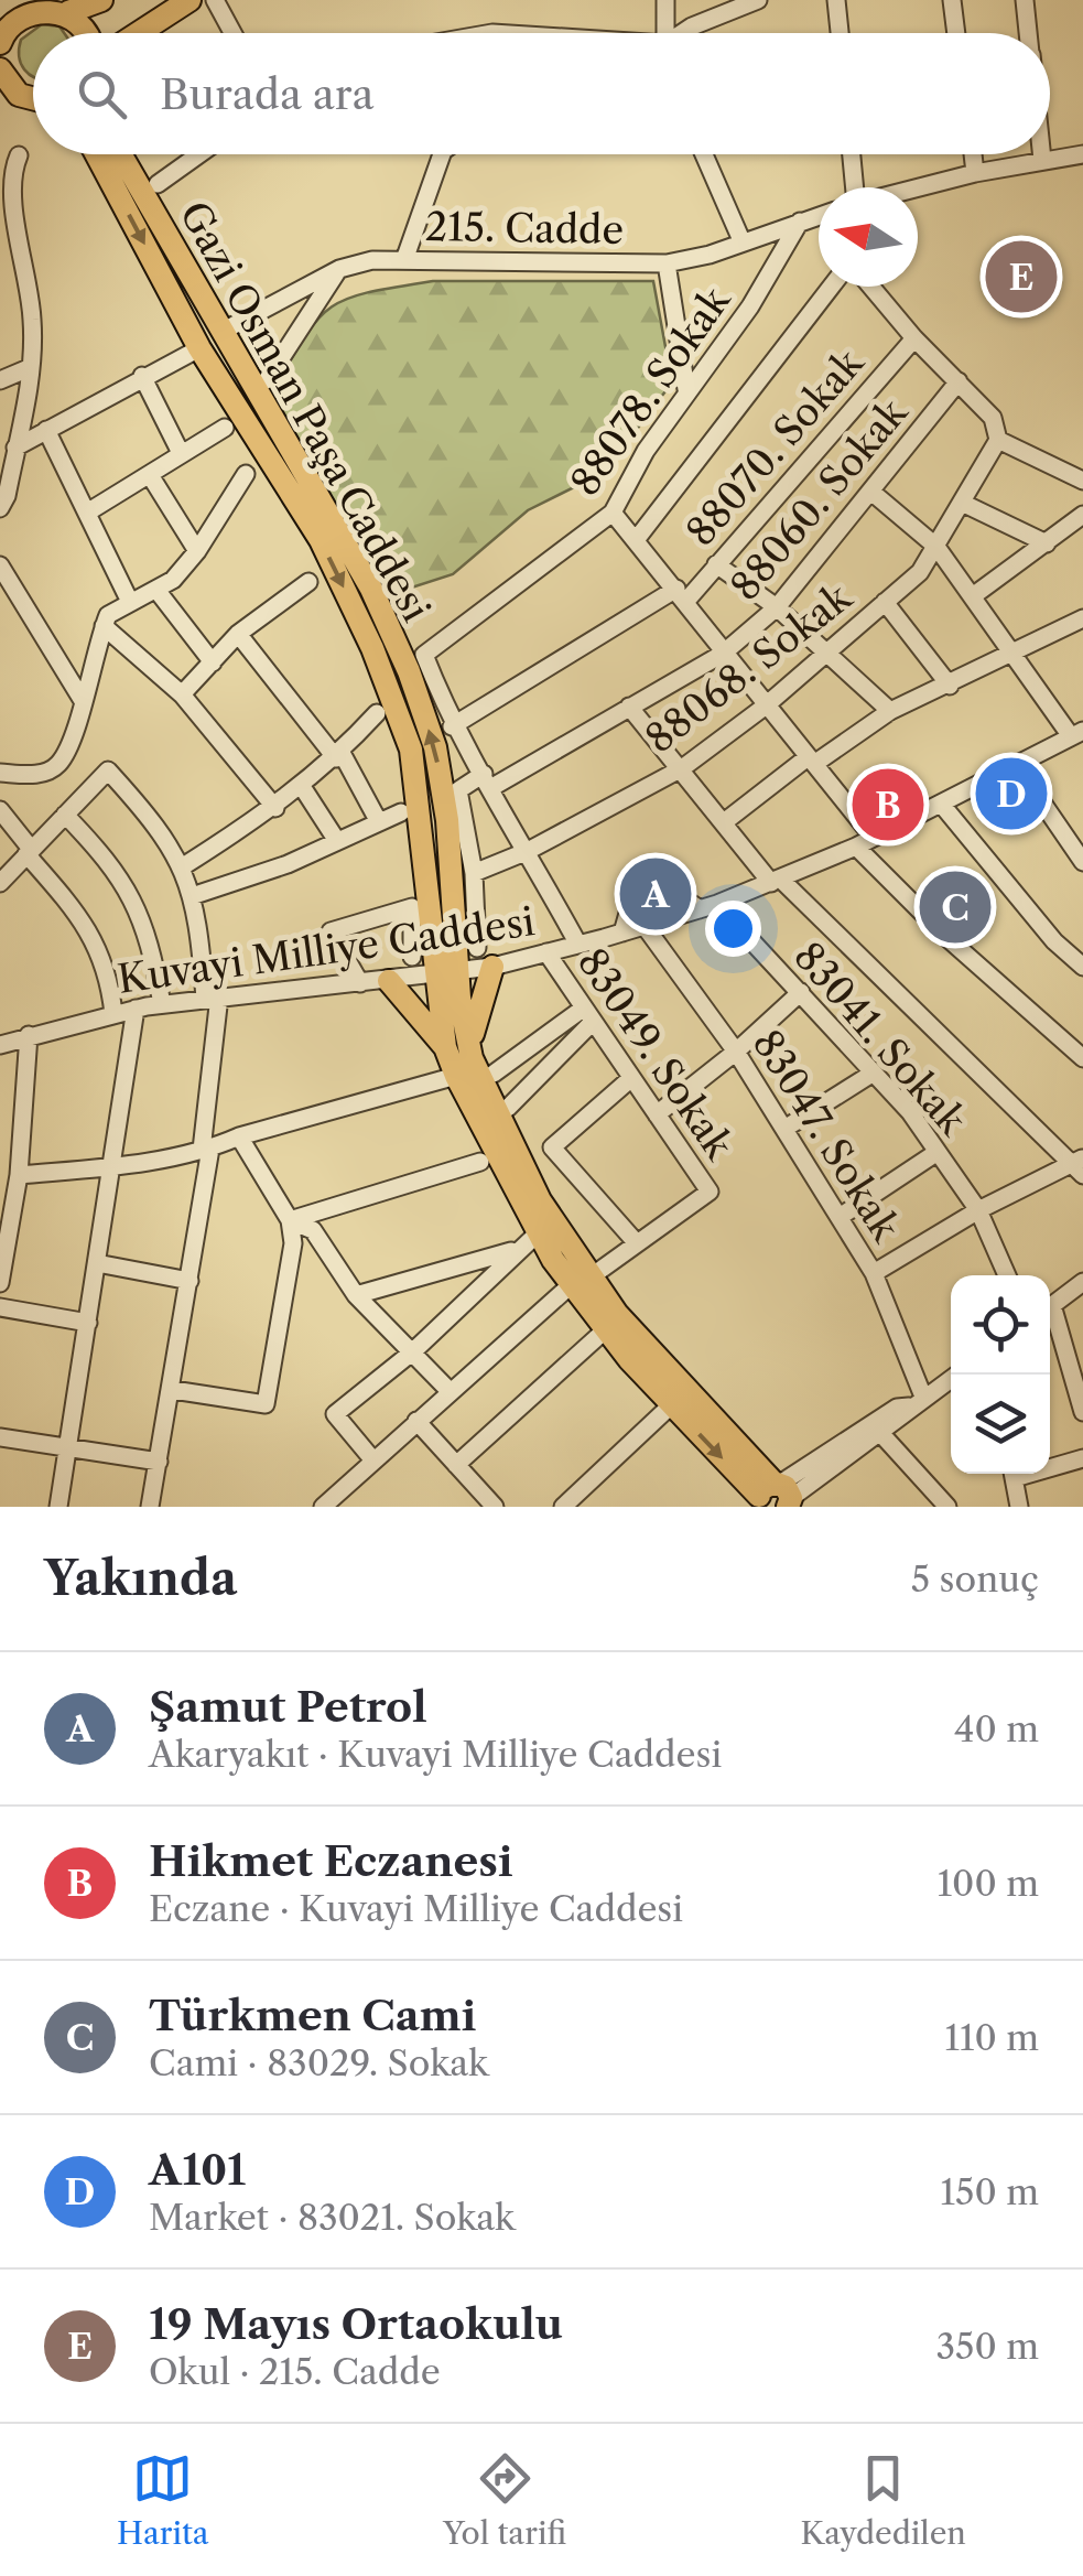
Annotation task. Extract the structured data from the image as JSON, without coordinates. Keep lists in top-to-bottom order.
{
  "streets": {
    "main road": ["Gazi Osman Paşa Caddesi"],
    "street": [
      "215. Cadde",
      "88078. Sokak",
      "88070. Sokak",
      "88060. Sokak",
      "88068. Sokak",
      "Kuvayi Milliye Caddesi",
      "83041. Sokak",
      "83049. Sokak",
      "83047. Sokak"
    ]
  },
  "crossings": [
    ["215. Cadde", "88078. Sokak"],
    ["215. Cadde", "Gazi Osman Paşa Caddesi"],
    ["88078. Sokak", "88070. Sokak"],
    ["Gazi Osman Paşa Caddesi", "Kuvayi Milliye Caddesi"],
    ["Kuvayi Milliye Caddesi", "83041. Sokak"],
    ["Kuvayi Milliye Caddesi", "83049. Sokak"],
    ["Kuvayi Milliye Caddesi", "83047. Sokak"]
  ],
  "north": "left",
  "page": {
    "search": "Burada ara",
    "pins": [
      "E",
      "D",
      "B",
      "A",
      "C"
    ],
    "heading": ["Yakında", "5 sonuç"],
    "list": [
      {
        "mark": "A",
        "name": "Şamut Petrol",
        "note": "Akaryakıt · Kuvayi Milliye Caddesi",
        "value": "40 m"
      },
      {
        "mark": "B",
        "name": "Hikmet Eczanesi",
        "note": "Eczane · Kuvayi Milliye Caddesi",
        "value": "100 m"
      },
      {
        "mark": "C",
        "name": "Türkmen Cami",
        "note": "Cami · 83029. Sokak",
        "value": "110 m"
      },
      {
        "mark": "D",
        "name": "A101",
        "note": "Market · 83021. Sokak",
        "value": "150 m"
      },
      {
        "mark": "E",
        "name": "19 Mayıs Ortaokulu",
        "note": "Okul · 215. Cadde",
        "value": "350 m"
      }
    ],
    "nav": ["Harita", "Yol tarifi", "Kaydedilen"]
  }
}
